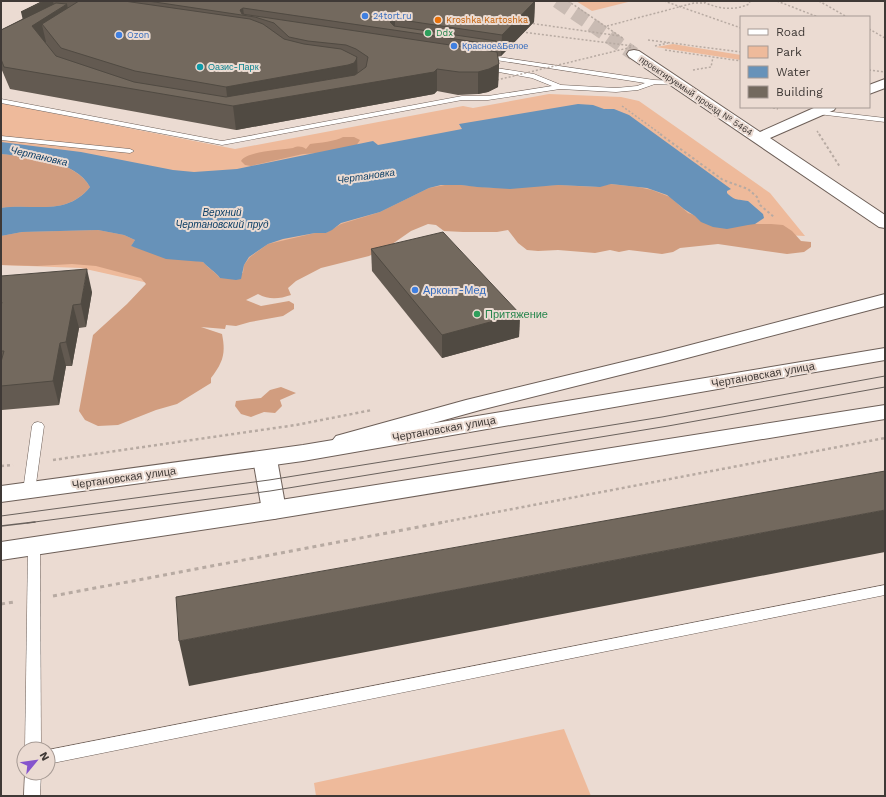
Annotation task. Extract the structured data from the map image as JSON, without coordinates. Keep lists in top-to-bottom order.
{
  "streets": {
    "main road": ["проектируемый проезд № 5464", "Чертановская улица"]
  },
  "water": ["Чертановка", "Верхний Чертановский пруд"],
  "places": [
    "24tort.ru",
    "Kroshka Kartoshka",
    "Ddx",
    "Ozon",
    "Красное&Белое",
    "Оазис-Парк",
    "Арконт-Мед",
    "Притяжение"
  ],
  "legend": [
    "Road",
    "Park",
    "Water",
    "Building"
  ],
  "north": "top right"
}
